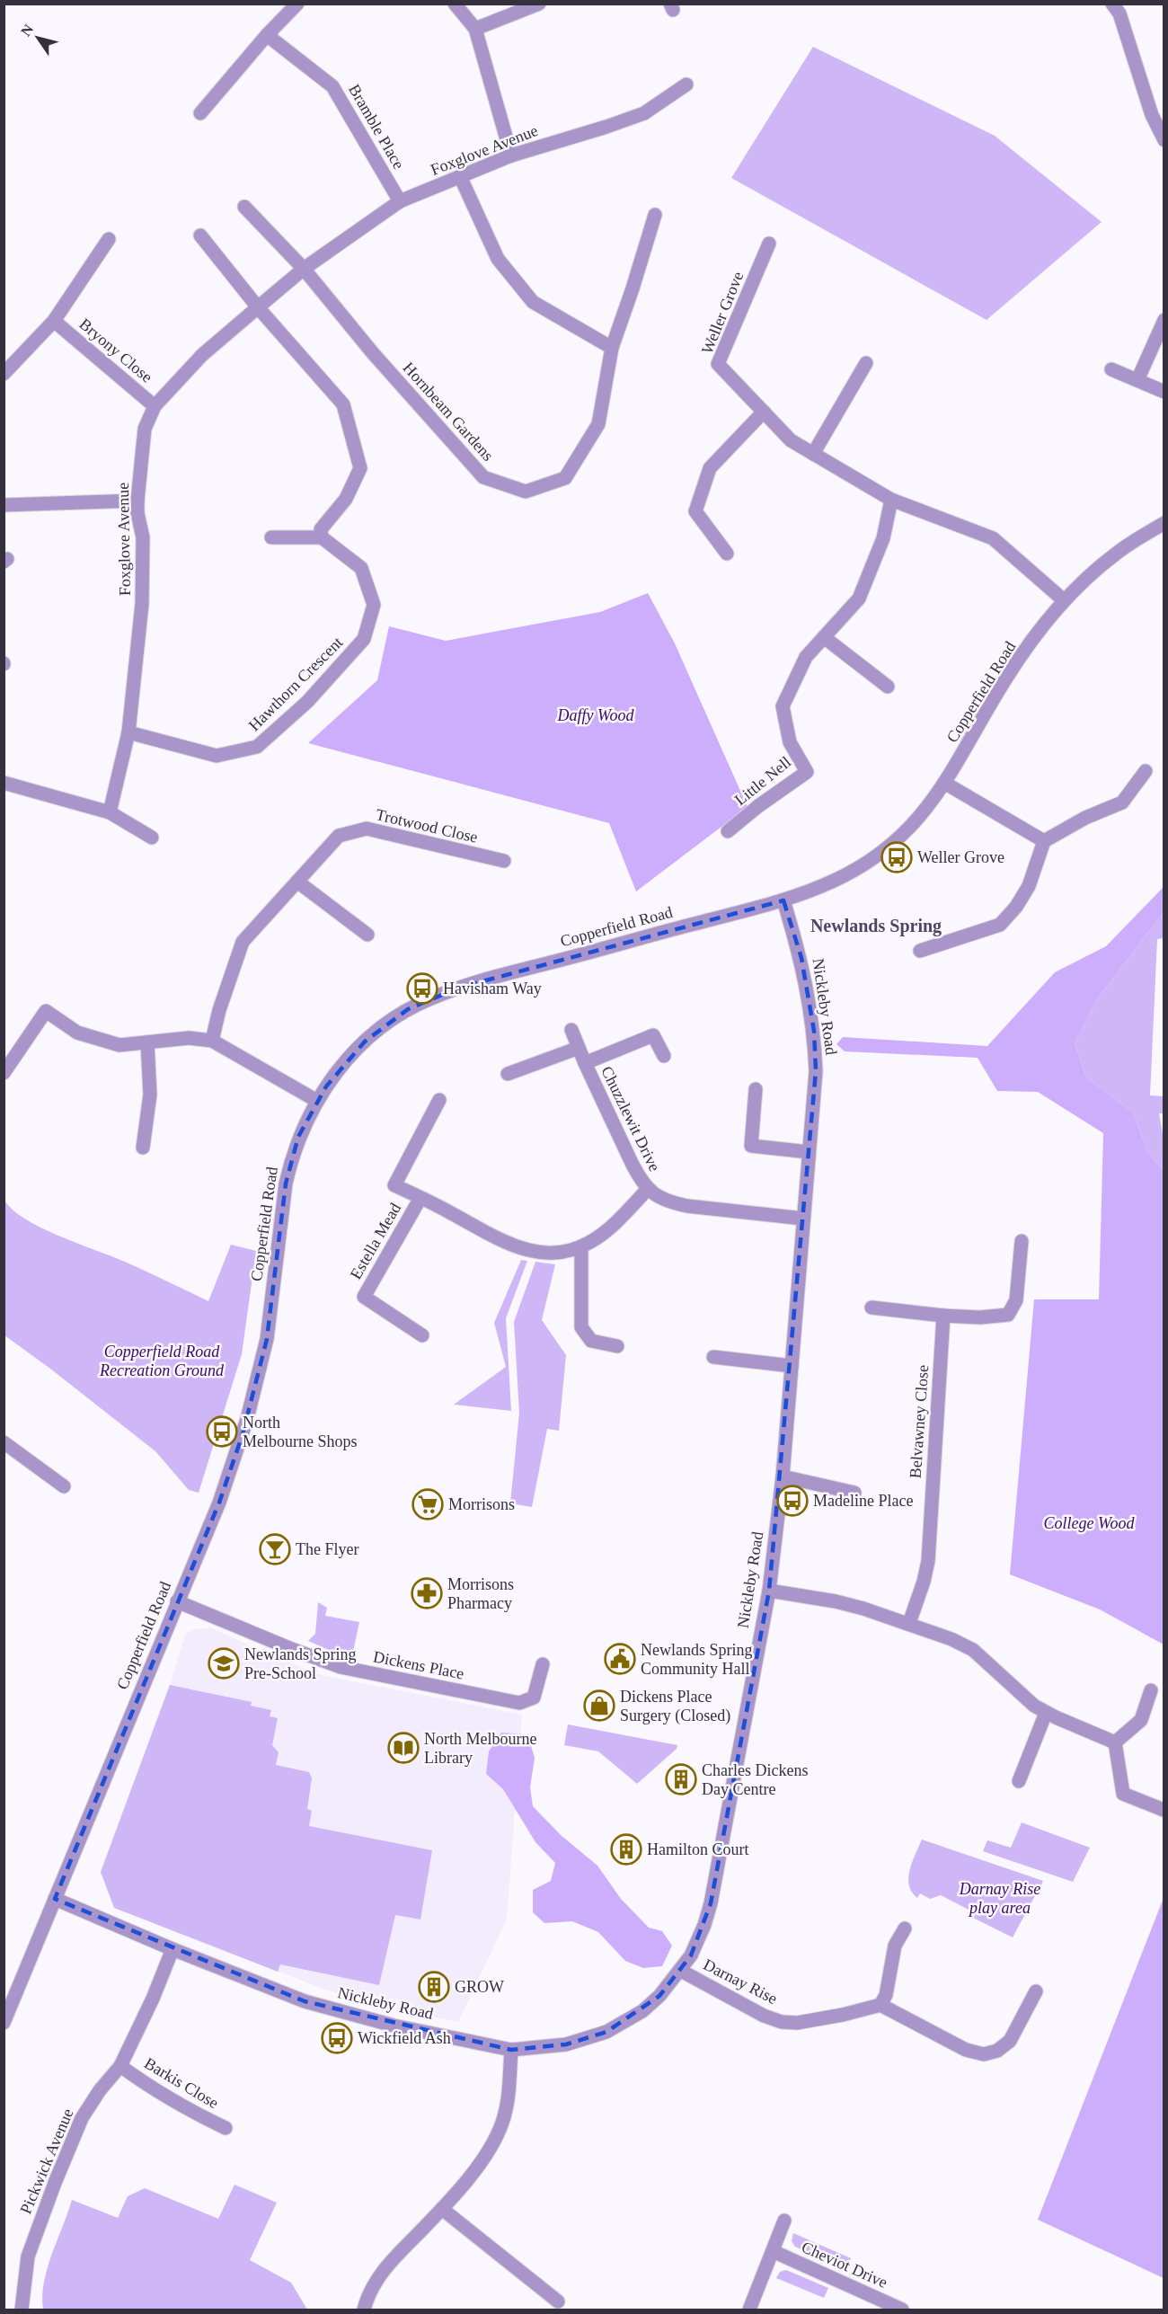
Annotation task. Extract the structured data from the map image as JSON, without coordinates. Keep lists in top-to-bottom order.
{
  "streets": {
    "street": [
      "Bramble Place",
      "Foxglove Avenue",
      "Weller Grove",
      "Bryony Close",
      "Hornbeam Gardens",
      "Hawthorn Crescent",
      "Copperfield Road",
      "Little Nell",
      "Trotwood Close",
      "Nickleby Road",
      "Chuzzlewit Drive",
      "Estella Mead",
      "Belvawney Close",
      "Dickens Place",
      "Darnay Rise",
      "Barkis Close",
      "Pickwick Avenue",
      "Cheviot Drive"
    ]
  },
  "crossings": [
    ["Bramble Place", "Foxglove Avenue"],
    ["Foxglove Avenue", "Bryony Close"],
    ["Foxglove Avenue", "Hornbeam Gardens"],
    ["Foxglove Avenue", "Hawthorn Crescent"],
    ["Weller Grove", "Copperfield Road"],
    ["Weller Grove", "Little Nell"],
    ["Copperfield Road", "Nickleby Road"],
    ["Copperfield Road", "Dickens Place"],
    ["Nickleby Road", "Chuzzlewit Drive"],
    ["Nickleby Road", "Darnay Rise"],
    ["Nickleby Road", "Pickwick Avenue"],
    ["Chuzzlewit Drive", "Estella Mead"],
    ["Barkis Close", "Pickwick Avenue"]
  ],
  "districts": ["Newlands Spring"],
  "parks": [
    "Daffy Wood",
    "Copperfield Road Recreation Ground",
    "College Wood",
    "Darnay Rise play area"
  ],
  "places": {
    "bus stop": [
      "Weller Grove",
      "Havisham Way",
      "North Melbourne Shops",
      "Madeline Place",
      "Wickfield Ash"
    ],
    "supermarket": ["Morrisons"],
    "bar": ["The Flyer"],
    "pharmacy": ["Morrisons Pharmacy"],
    "public building": ["Newlands Spring Community Hall"],
    "school or university": ["Newlands Spring Pre-School"],
    "shop": ["Dickens Place Surgery (Closed)"],
    "library": ["North Melbourne Library"],
    "building": ["Charles Dickens Day Centre", "Hamilton Court", "GROW"]
  },
  "north": "top left"
}
